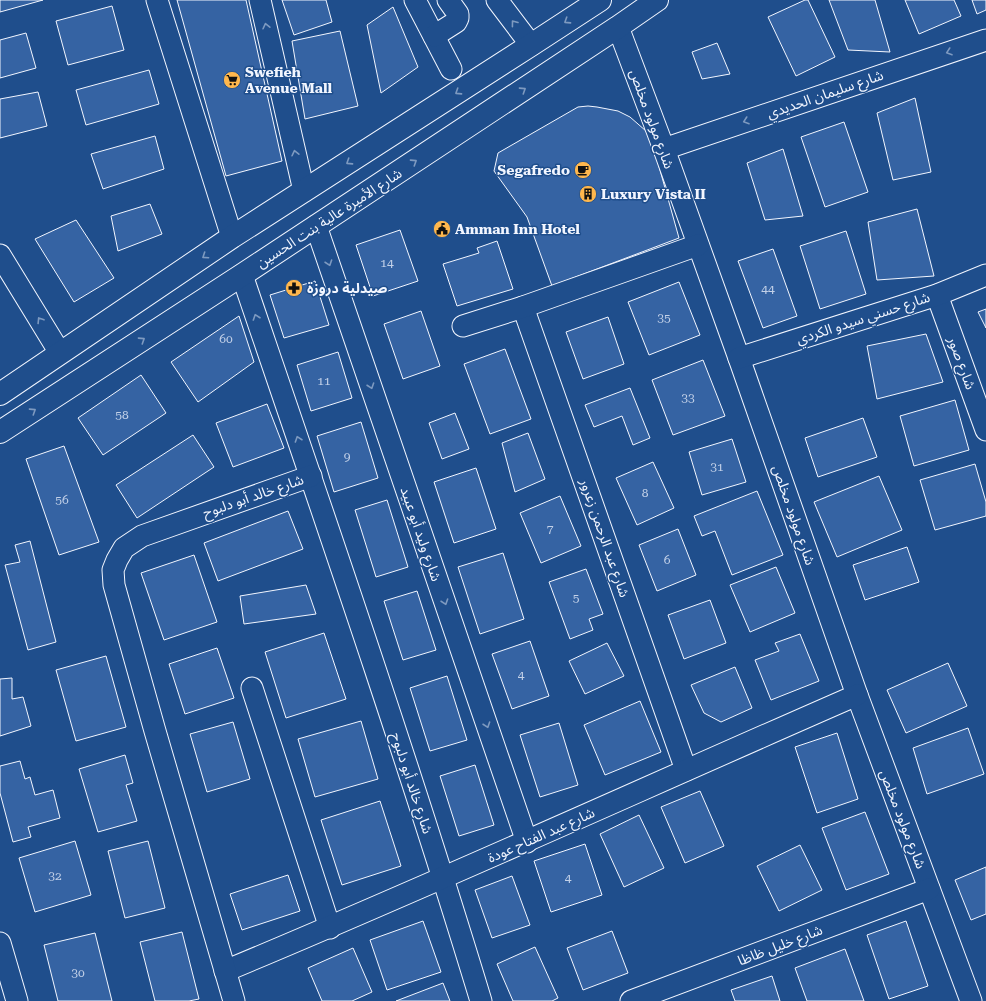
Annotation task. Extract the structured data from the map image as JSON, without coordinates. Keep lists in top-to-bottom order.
{
  "streets": {
    "main road": ["شارع الأميرة عالية بنت الحسين"],
    "street": [
      "شارع سليمان الحديدي",
      "شارع مولود مخلص",
      "شارع حسني سيدو الكردي",
      "شارع صور",
      "شارع خالد أبو دلبوح",
      "شارع وليد أبو عبيد",
      "شارع عبد الرحمن زعرور",
      "شارع عبد الفتاح عودة",
      "شارع خليل ظاظا"
    ]
  },
  "crossings": [
    ["شارع سليمان الحديدي", "شارع مولود مخلص"],
    ["شارع مولود مخلص", "شارع الأميرة عالية بنت الحسين"],
    ["شارع مولود مخلص", "شارع حسني سيدو الكردي"],
    ["شارع مولود مخلص", "شارع عبد الفتاح عودة"],
    ["شارع مولود مخلص", "شارع خليل ظاظا"],
    ["شارع الأميرة عالية بنت الحسين", "شارع وليد أبو عبيد"],
    ["شارع حسني سيدو الكردي", "شارع صور"],
    ["شارع خالد أبو دلبوح", "شارع عبد الفتاح عودة"],
    ["شارع وليد أبو عبيد", "شارع عبد الفتاح عودة"],
    ["شارع عبد الرحمن زعرور", "شارع عبد الفتاح عودة"]
  ],
  "one_way": ["شارع سليمان الحديدي"],
  "places": {
    "supermarket": ["Swefieh Avenue Mall"],
    "cafe": ["Segafredo"],
    "building": ["Luxury Vista II"],
    "public building": ["Amman Inn Hotel"],
    "pharmacy": ["صيدلية دروزة"]
  },
  "house_numbers": [
    "14",
    "44",
    "35",
    "60",
    "11",
    "33",
    "58",
    "9",
    "31",
    "8",
    "56",
    "7",
    "6",
    "5",
    "4",
    "32",
    "4",
    "30"
  ]
}
